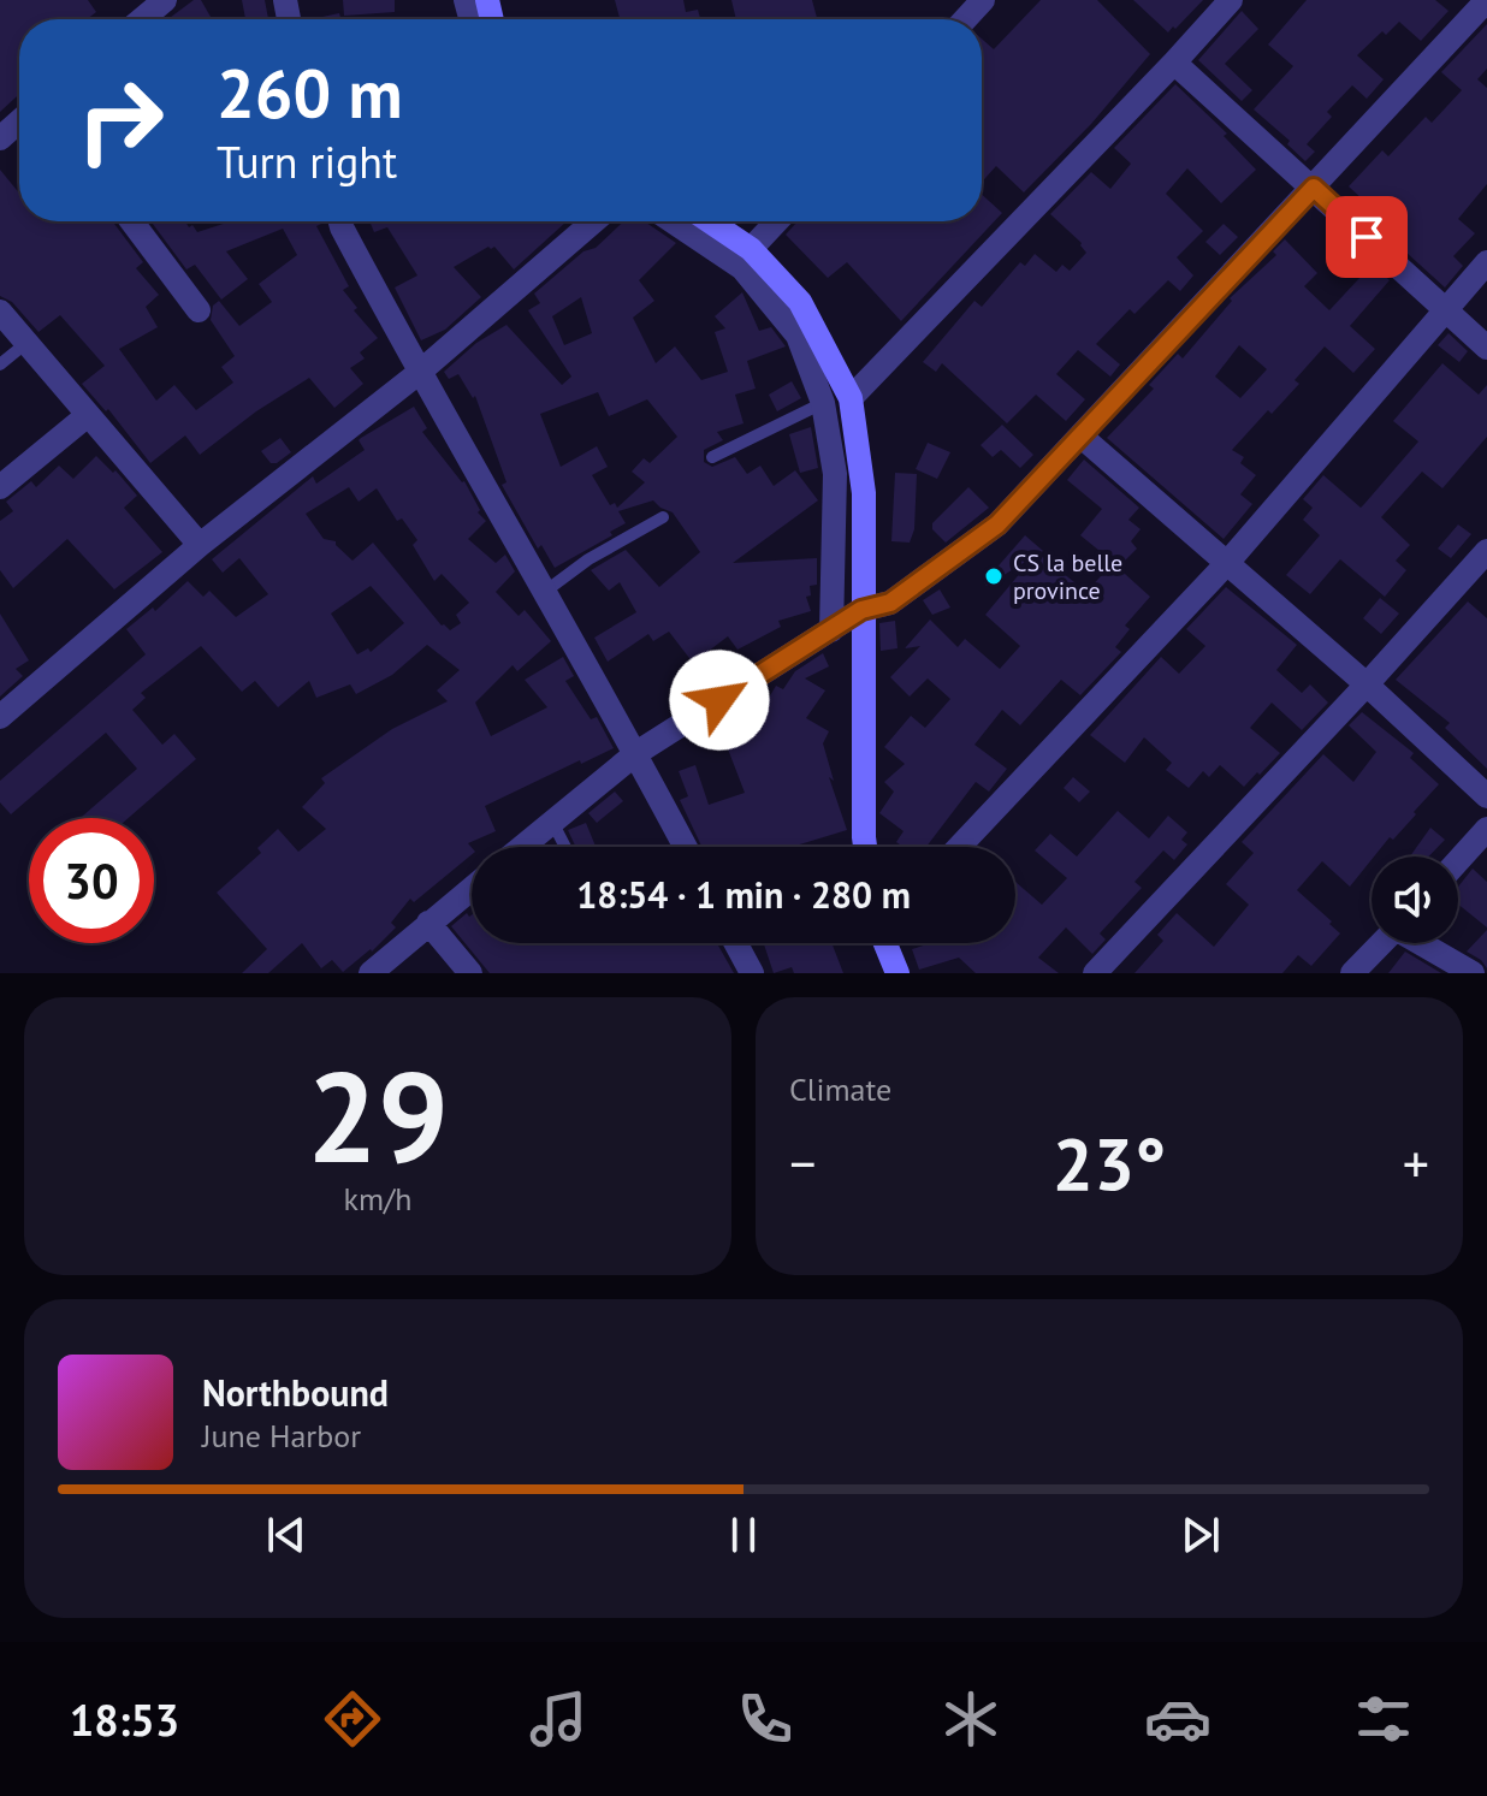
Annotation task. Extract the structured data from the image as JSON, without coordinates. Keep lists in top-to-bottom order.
{
  "places": ["CS la belle province"],
  "page": {
    "turn": ["260 m", "Turn right"],
    "limit": "30",
    "trip": "18:54 · 1 min · 280 m",
    "tile": [
      ["29", "km/h"],
      "Climate"
    ],
    "heat": ["−", "23°", "+"],
    "song": ["Northbound", "June Harbor"],
    "tabs": "18:53"
  }
}
